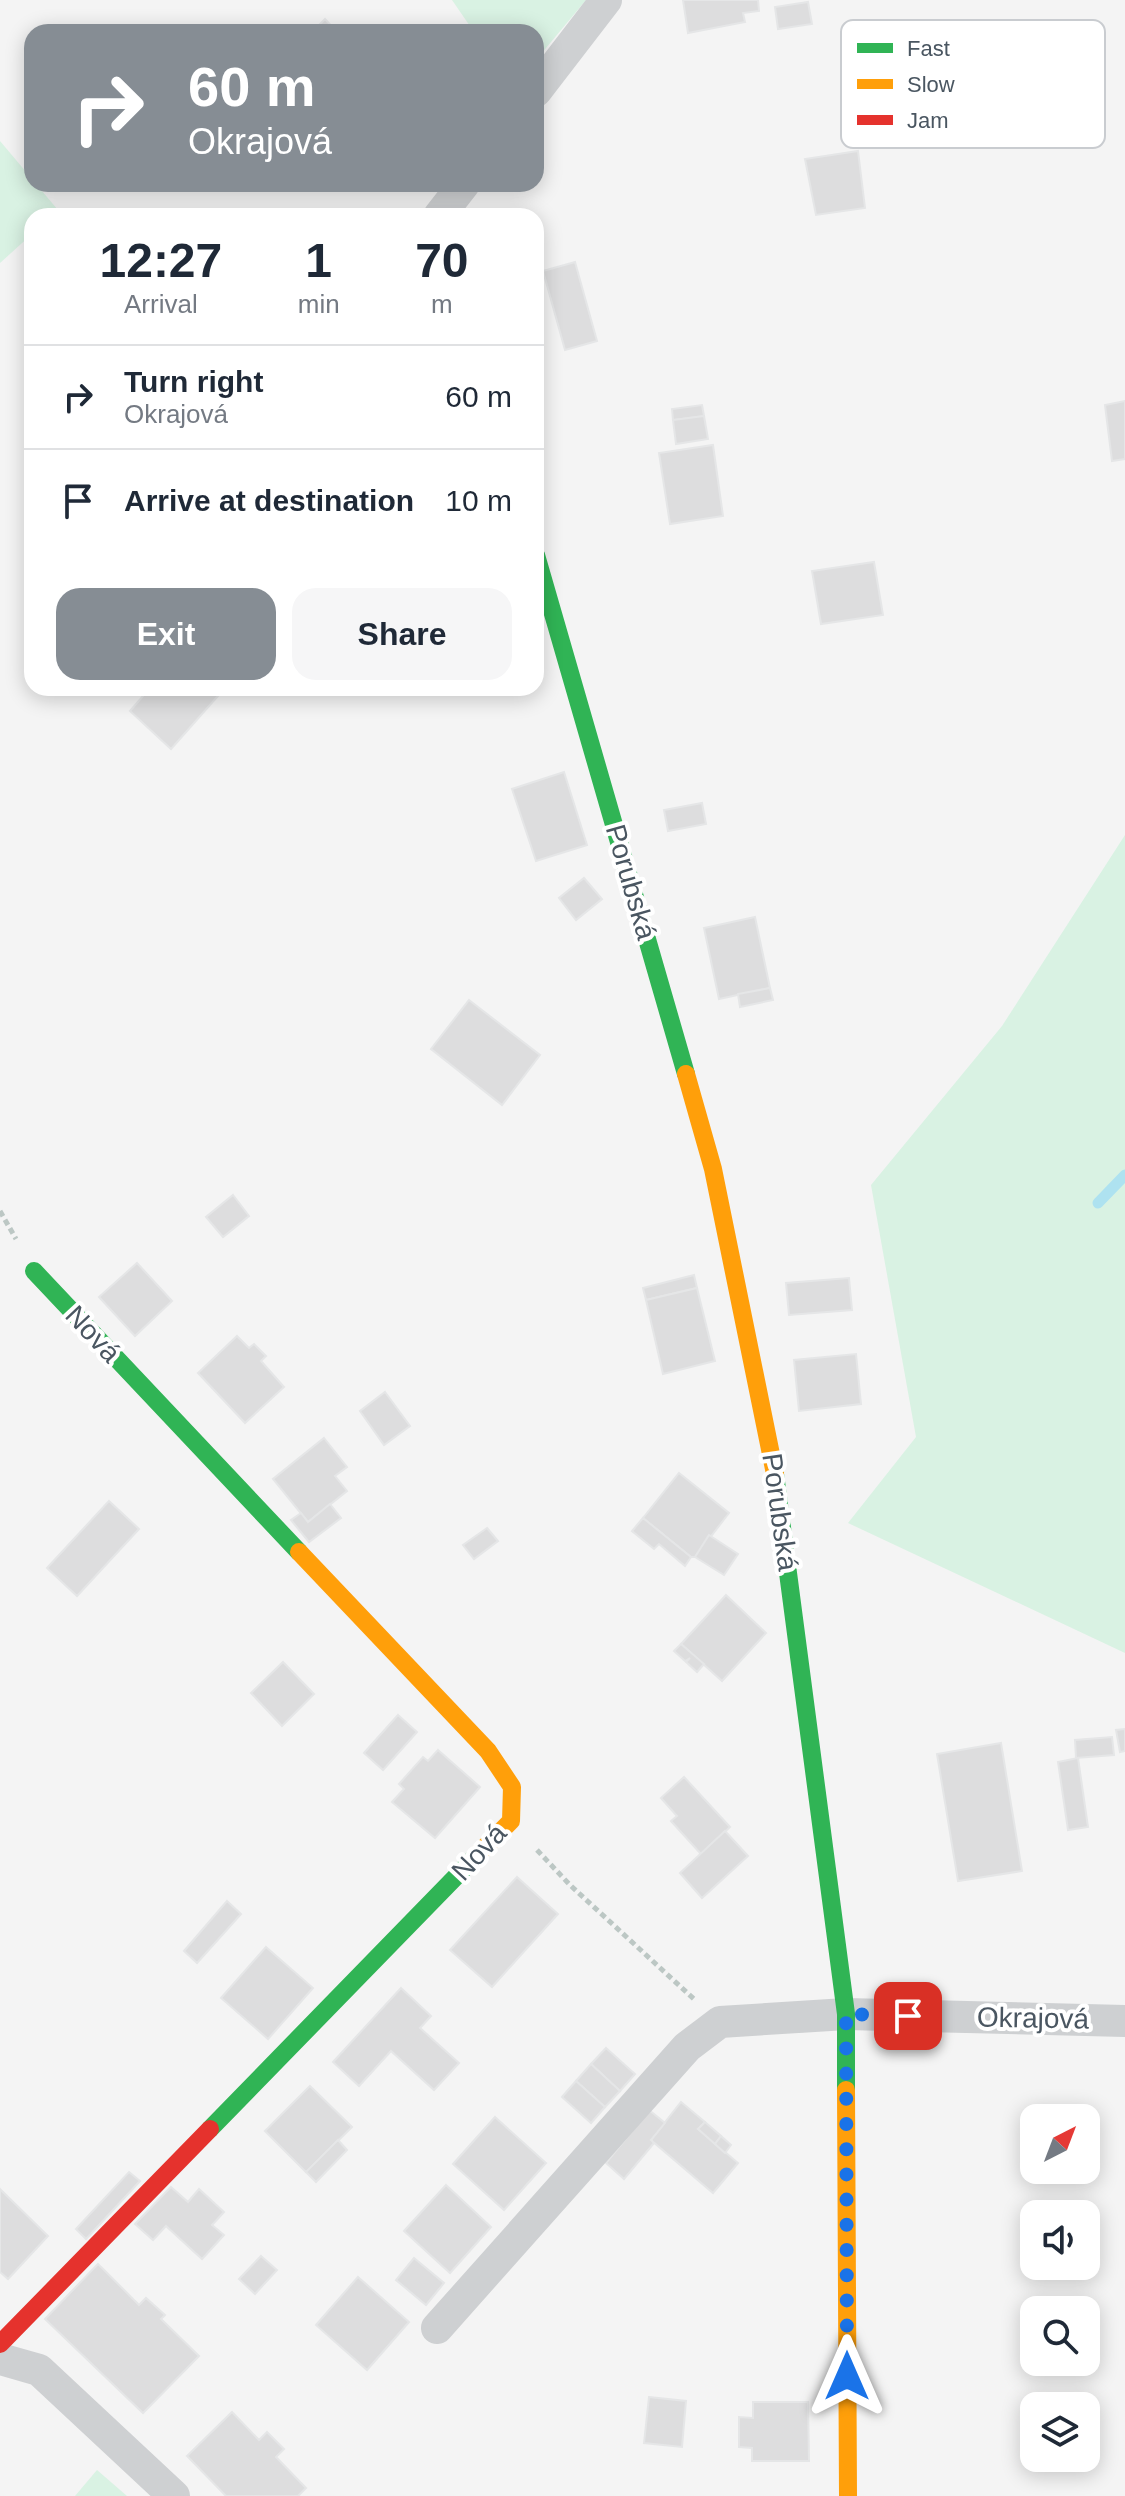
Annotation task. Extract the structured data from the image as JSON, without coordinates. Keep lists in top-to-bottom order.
{
  "streets": {
    "street": ["Porubská", "Nová", "Okrajová"]
  },
  "crossings": [
    ["Porubská", "Okrajová"]
  ],
  "legend": ["Fast", "Slow", "Jam"],
  "north": "top right",
  "page": {
    "turn": ["60 m", "Okrajová"],
    "eta": [
      "12:27",
      "Arrival",
      "1",
      "min",
      "70",
      "m"
    ],
    "list": [
      {
        "name": "Turn right",
        "note": "Okrajová",
        "value": "60 m"
      },
      {
        "name": "Arrive at destination",
        "value": "10 m"
      }
    ],
    "buttons": ["Exit", "Share"]
  }
}
